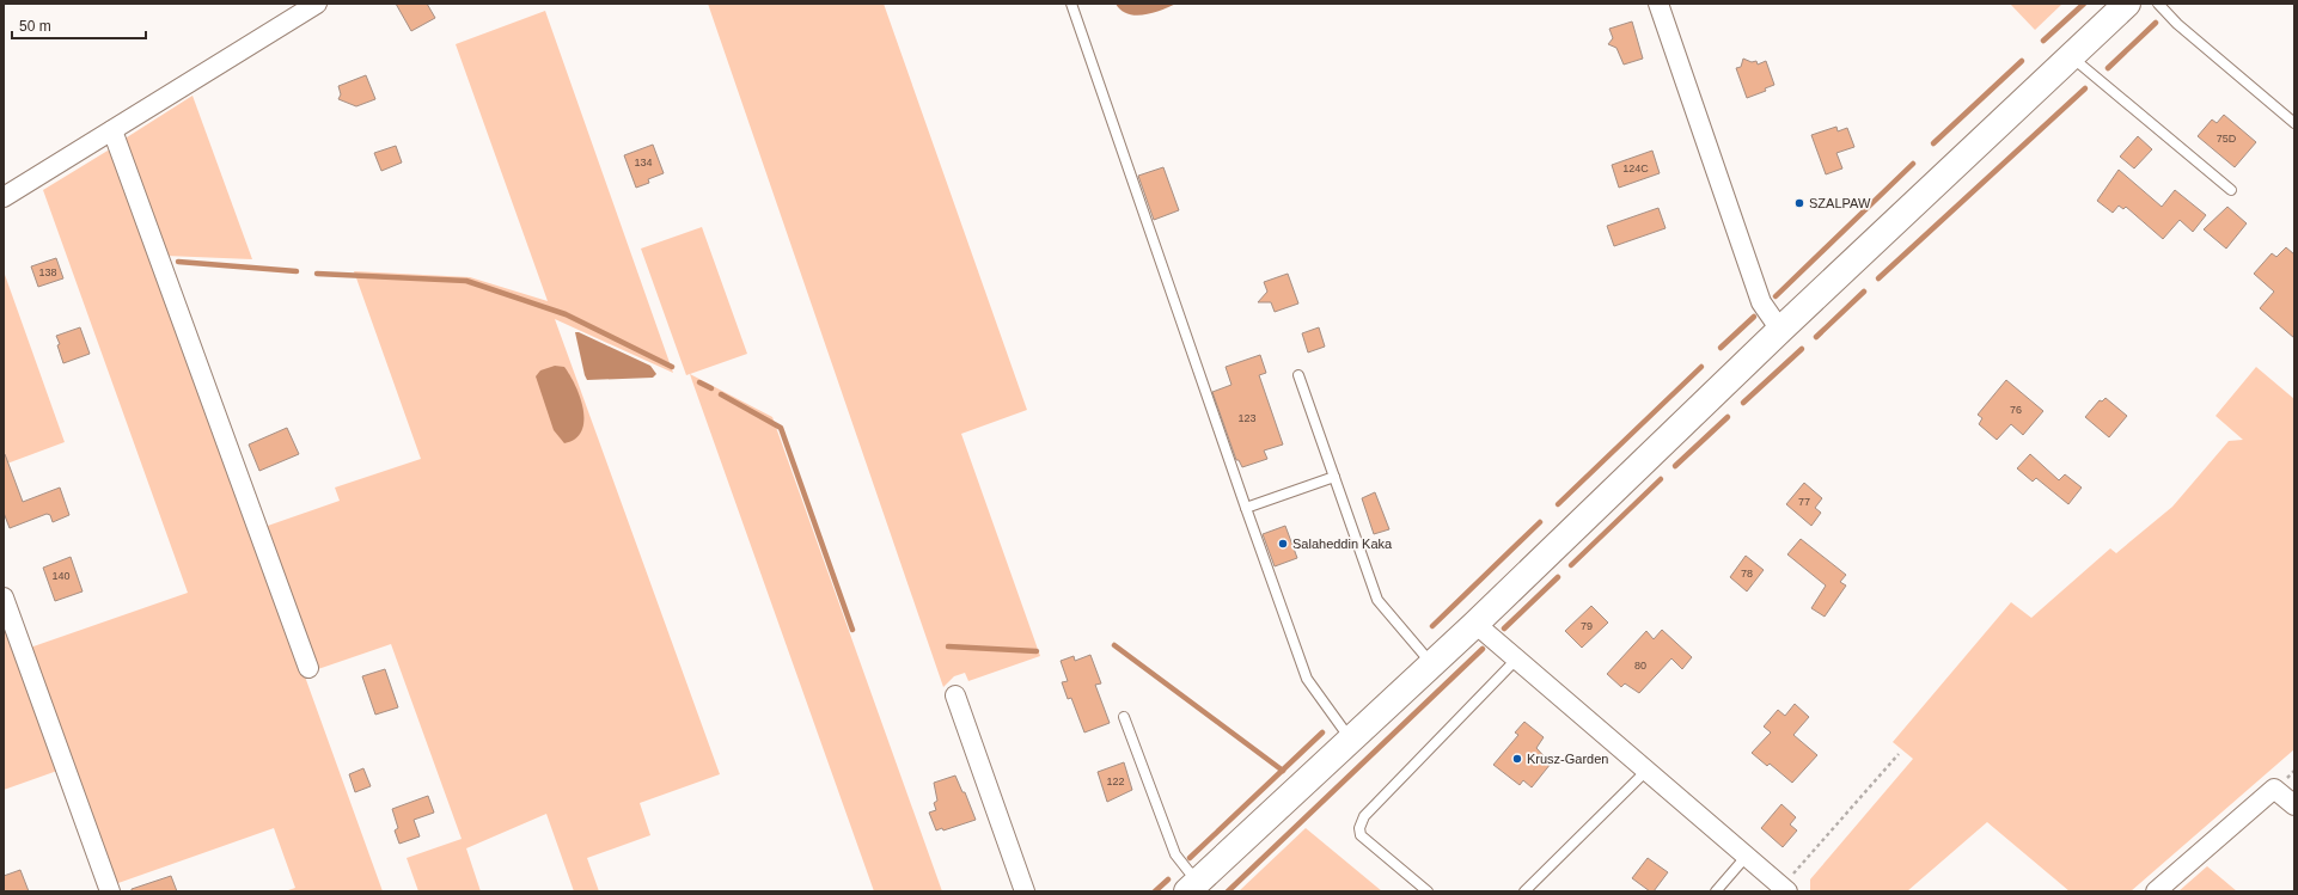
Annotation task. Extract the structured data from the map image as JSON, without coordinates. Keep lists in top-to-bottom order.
{
  "places": ["SZALPAW", "Salaheddin Kaka", "Krusz-Garden"],
  "house_numbers": [
    "75D",
    "134",
    "124C",
    "138",
    "76",
    "123",
    "77",
    "78",
    "140",
    "79",
    "80",
    "122"
  ],
  "scale_bar": "50 m"
}
